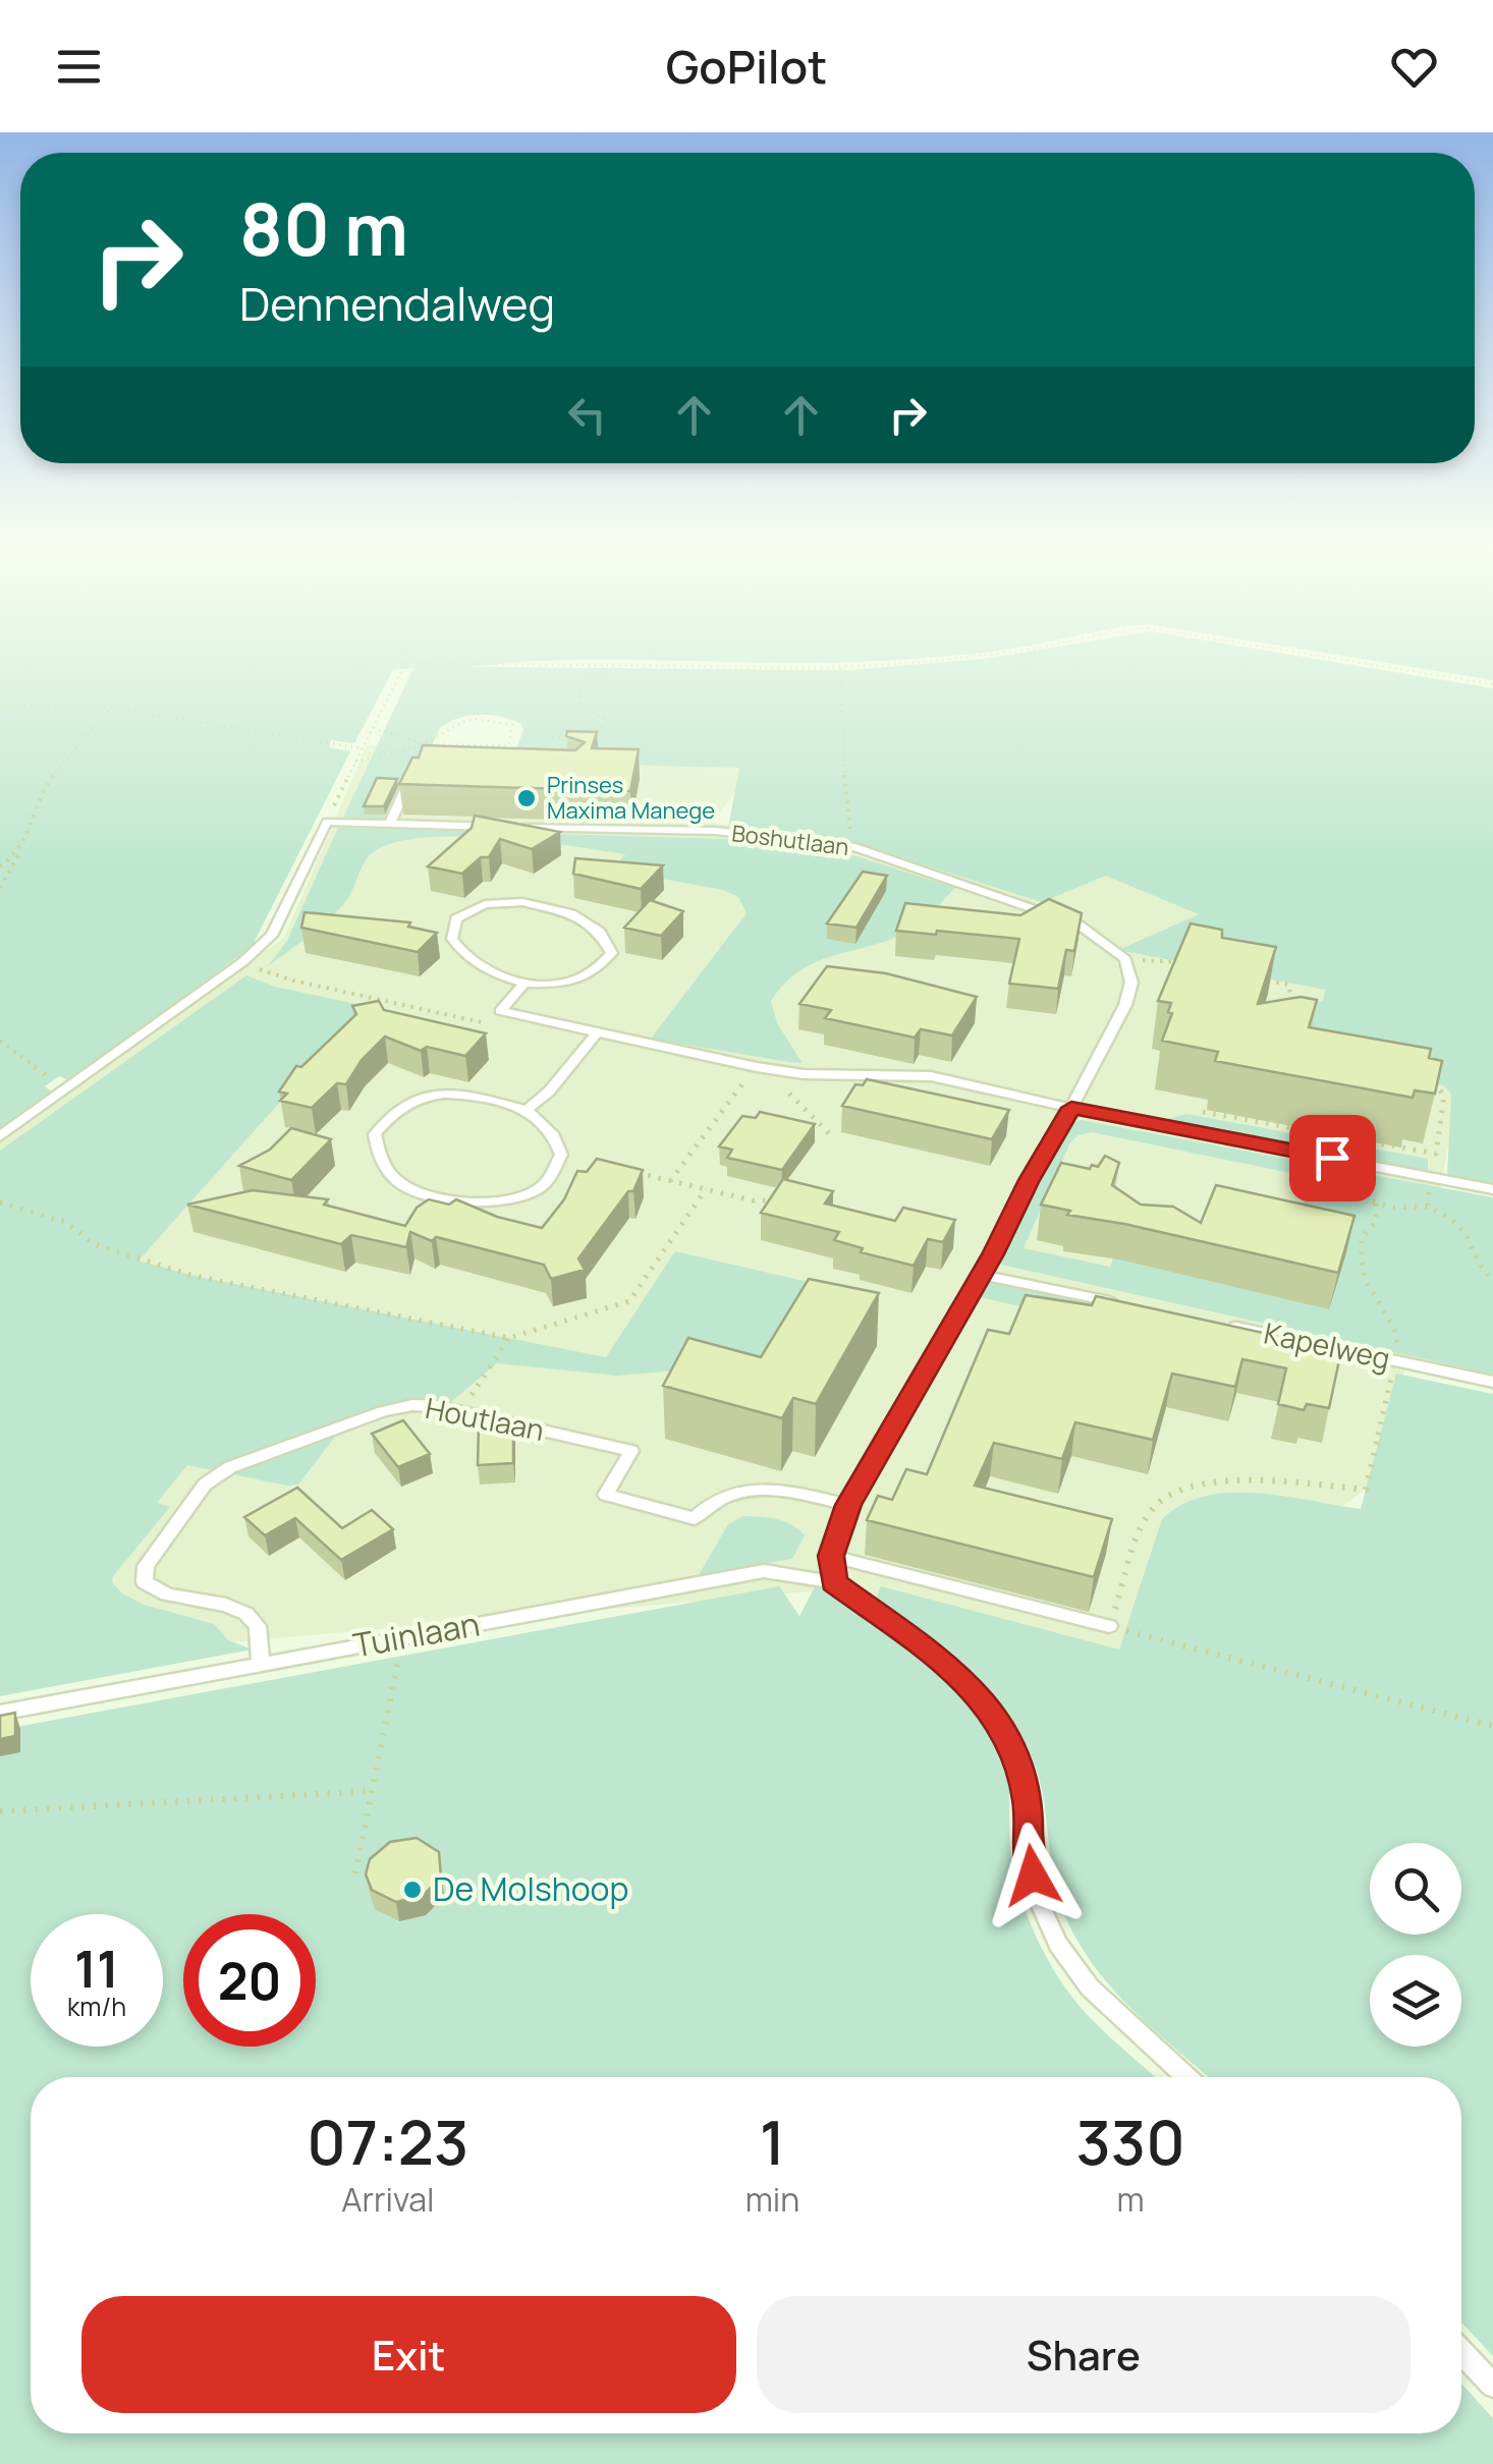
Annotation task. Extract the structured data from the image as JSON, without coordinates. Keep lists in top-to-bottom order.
{
  "streets": {
    "lane": [
      "Boshutlaan",
      "Kapelweg",
      "Houtlaan",
      "Tuinlaan"
    ]
  },
  "crossings": [
    ["Houtlaan", "Tuinlaan"]
  ],
  "places": ["Prinses Maxima Manege", "De Molshoop"],
  "page": {
    "header": "GoPilot",
    "turn": ["80 m", "Dennendalweg"],
    "speed": "11 km/h",
    "limit": "20",
    "eta": [
      "07:23",
      "Arrival",
      "1",
      "min",
      "330",
      "m"
    ],
    "buttons": ["Exit", "Share"]
  }
}
